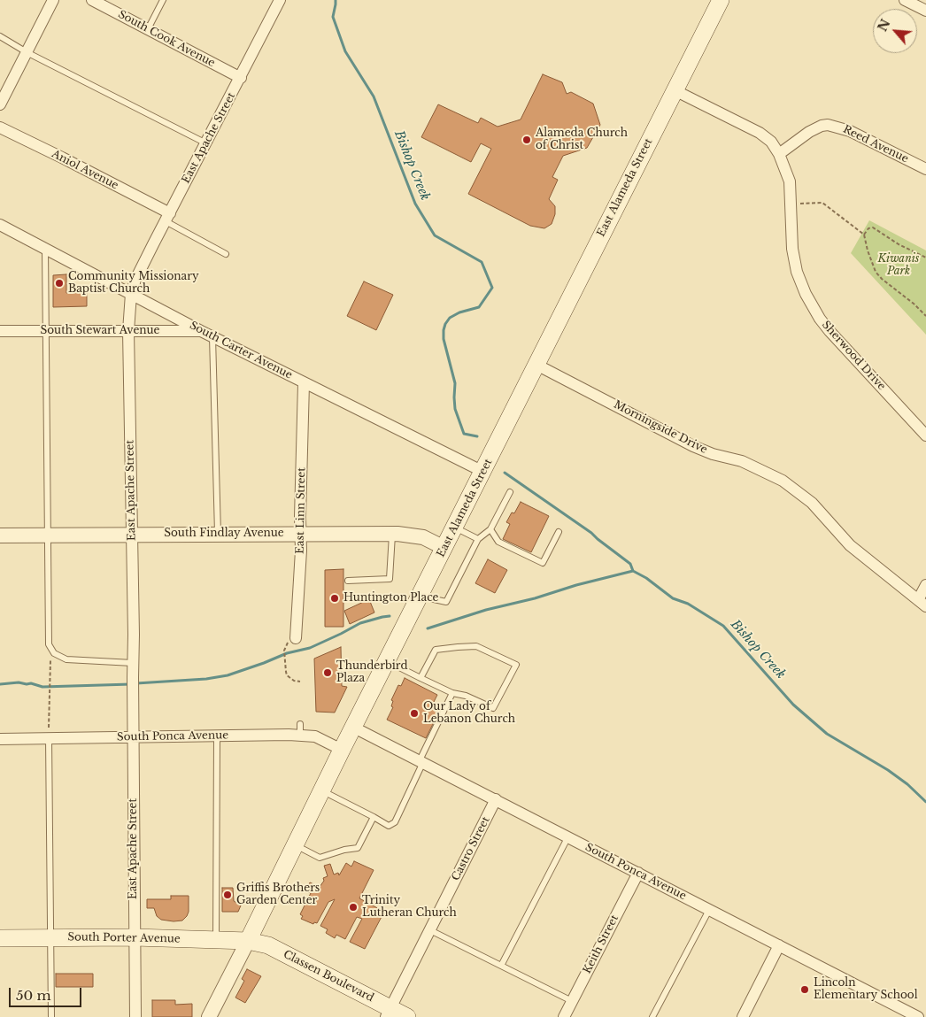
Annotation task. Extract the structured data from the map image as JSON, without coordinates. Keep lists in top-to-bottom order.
{
  "streets": {
    "main road": ["East Alameda Street", "South Porter Avenue", "Classen Boulevard"],
    "street": [
      "South Cook Avenue",
      "East Apache Street",
      "Reed Avenue",
      "Aniol Avenue",
      "South Stewart Avenue",
      "South Carter Avenue",
      "Sherwood Drive",
      "Morningside Drive",
      "East Linn Street",
      "South Findlay Avenue",
      "South Ponca Avenue",
      "Castro Street",
      "Keith Street"
    ]
  },
  "crossings": [
    ["South Cook Avenue", "East Apache Street"],
    ["East Apache Street", "Aniol Avenue"],
    ["East Apache Street", "South Stewart Avenue"],
    ["East Apache Street", "South Carter Avenue"],
    ["East Apache Street", "South Findlay Avenue"],
    ["East Apache Street", "South Ponca Avenue"],
    ["East Apache Street", "South Porter Avenue"],
    ["Reed Avenue", "Sherwood Drive"],
    ["East Alameda Street", "South Carter Avenue"],
    ["East Alameda Street", "Sherwood Drive"],
    ["East Alameda Street", "Morningside Drive"],
    ["East Alameda Street", "South Findlay Avenue"],
    ["East Alameda Street", "South Ponca Avenue"],
    ["East Alameda Street", "South Porter Avenue"],
    ["East Alameda Street", "Classen Boulevard"],
    ["South Stewart Avenue", "South Carter Avenue"],
    ["South Carter Avenue", "East Linn Street"],
    ["East Linn Street", "South Findlay Avenue"],
    ["South Ponca Avenue", "Castro Street"],
    ["South Ponca Avenue", "Keith Street"],
    ["Castro Street", "Classen Boulevard"],
    ["South Porter Avenue", "Classen Boulevard"]
  ],
  "water": ["Bishop Creek"],
  "parks": ["Kiwanis Park"],
  "places": [
    "Alameda Church of Christ",
    "Community Missionary Baptist Church",
    "Huntington Place",
    "Thunderbird Plaza",
    "Our Lady of Lebanon Church",
    "Griffis Brothers Garden Center",
    "Trinity Lutheran Church",
    "Lincoln Elementary School"
  ],
  "scale_bar": "50 m",
  "north": "top left"
}
